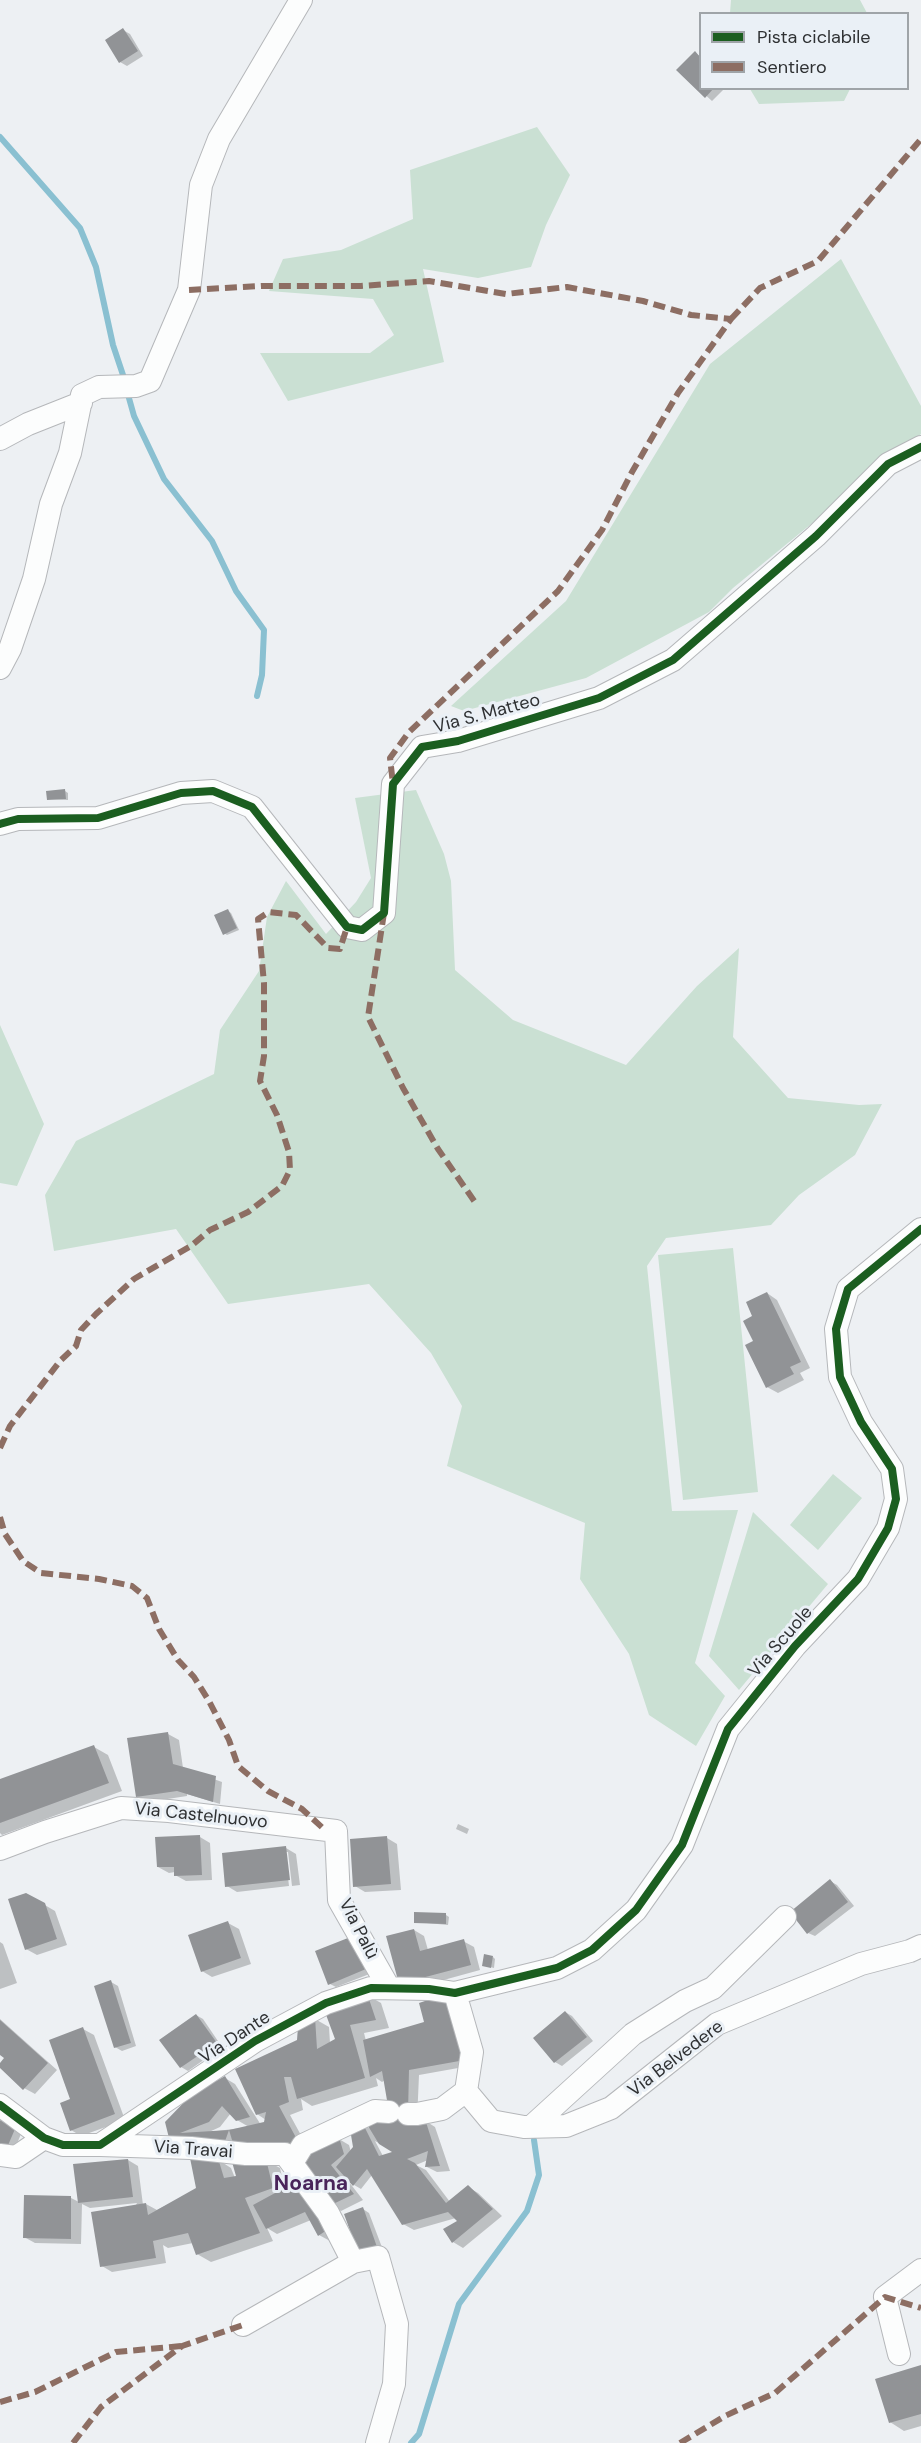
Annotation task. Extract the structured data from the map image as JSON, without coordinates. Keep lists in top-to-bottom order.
{
  "streets": {
    "street": [
      "Via S. Matteo",
      "Via Scuole",
      "Via Castelnuovo",
      "Via Palù",
      "Via Dante",
      "Via Belvedere",
      "Via Travai"
    ]
  },
  "crossings": [
    ["Via Scuole", "Via Dante"],
    ["Via Castelnuovo", "Via Palù"],
    ["Via Palù", "Via Dante"],
    ["Via Dante", "Via Travai"]
  ],
  "districts": ["Noarna"],
  "legend": ["Pista ciclabile", "Sentiero"]
}
